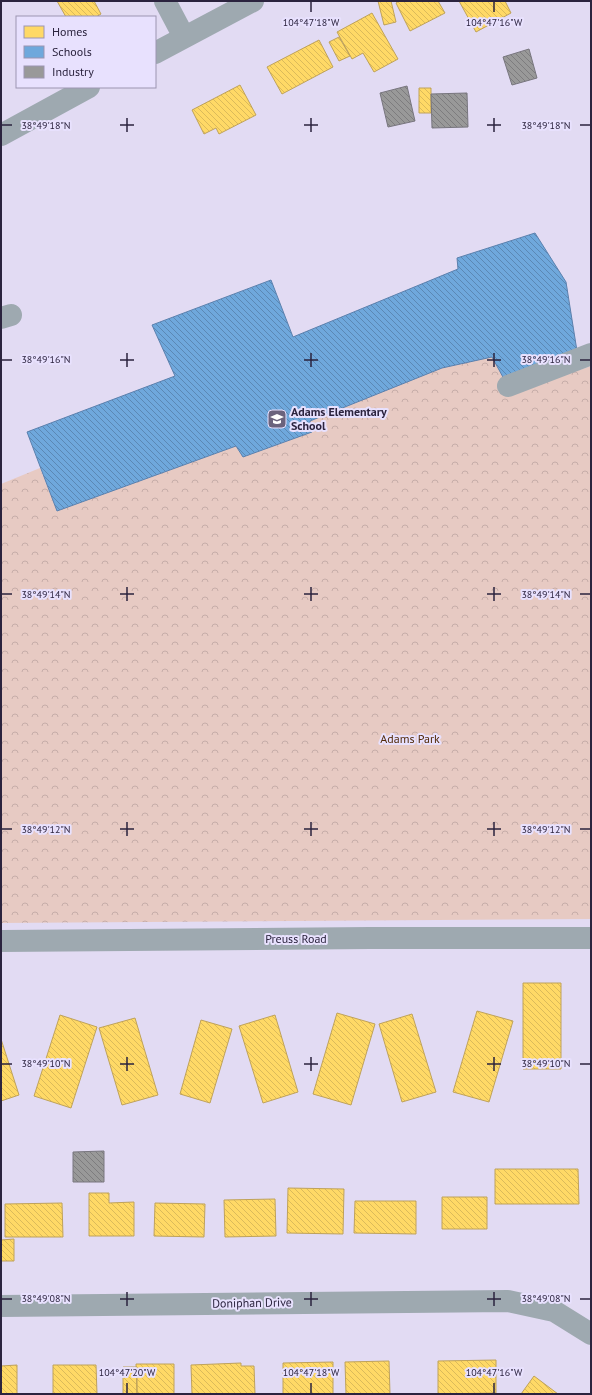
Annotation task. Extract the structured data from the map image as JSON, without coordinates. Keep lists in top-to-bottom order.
{
  "streets": {
    "street": ["Preuss Road", "Doniphan Drive"]
  },
  "parks": ["Adams Park"],
  "places": {
    "school or university": ["Adams Elementary School"]
  },
  "legend": ["Homes", "Schools", "Industry"],
  "coordinates": [
    "104°47'18\"W",
    "104°47'16\"W",
    "38°49'18\"N",
    "38°49'16\"N",
    "38°49'14\"N",
    "38°49'12\"N",
    "38°49'10\"N",
    "38°49'08\"N",
    "104°47'20\"W"
  ]
}
